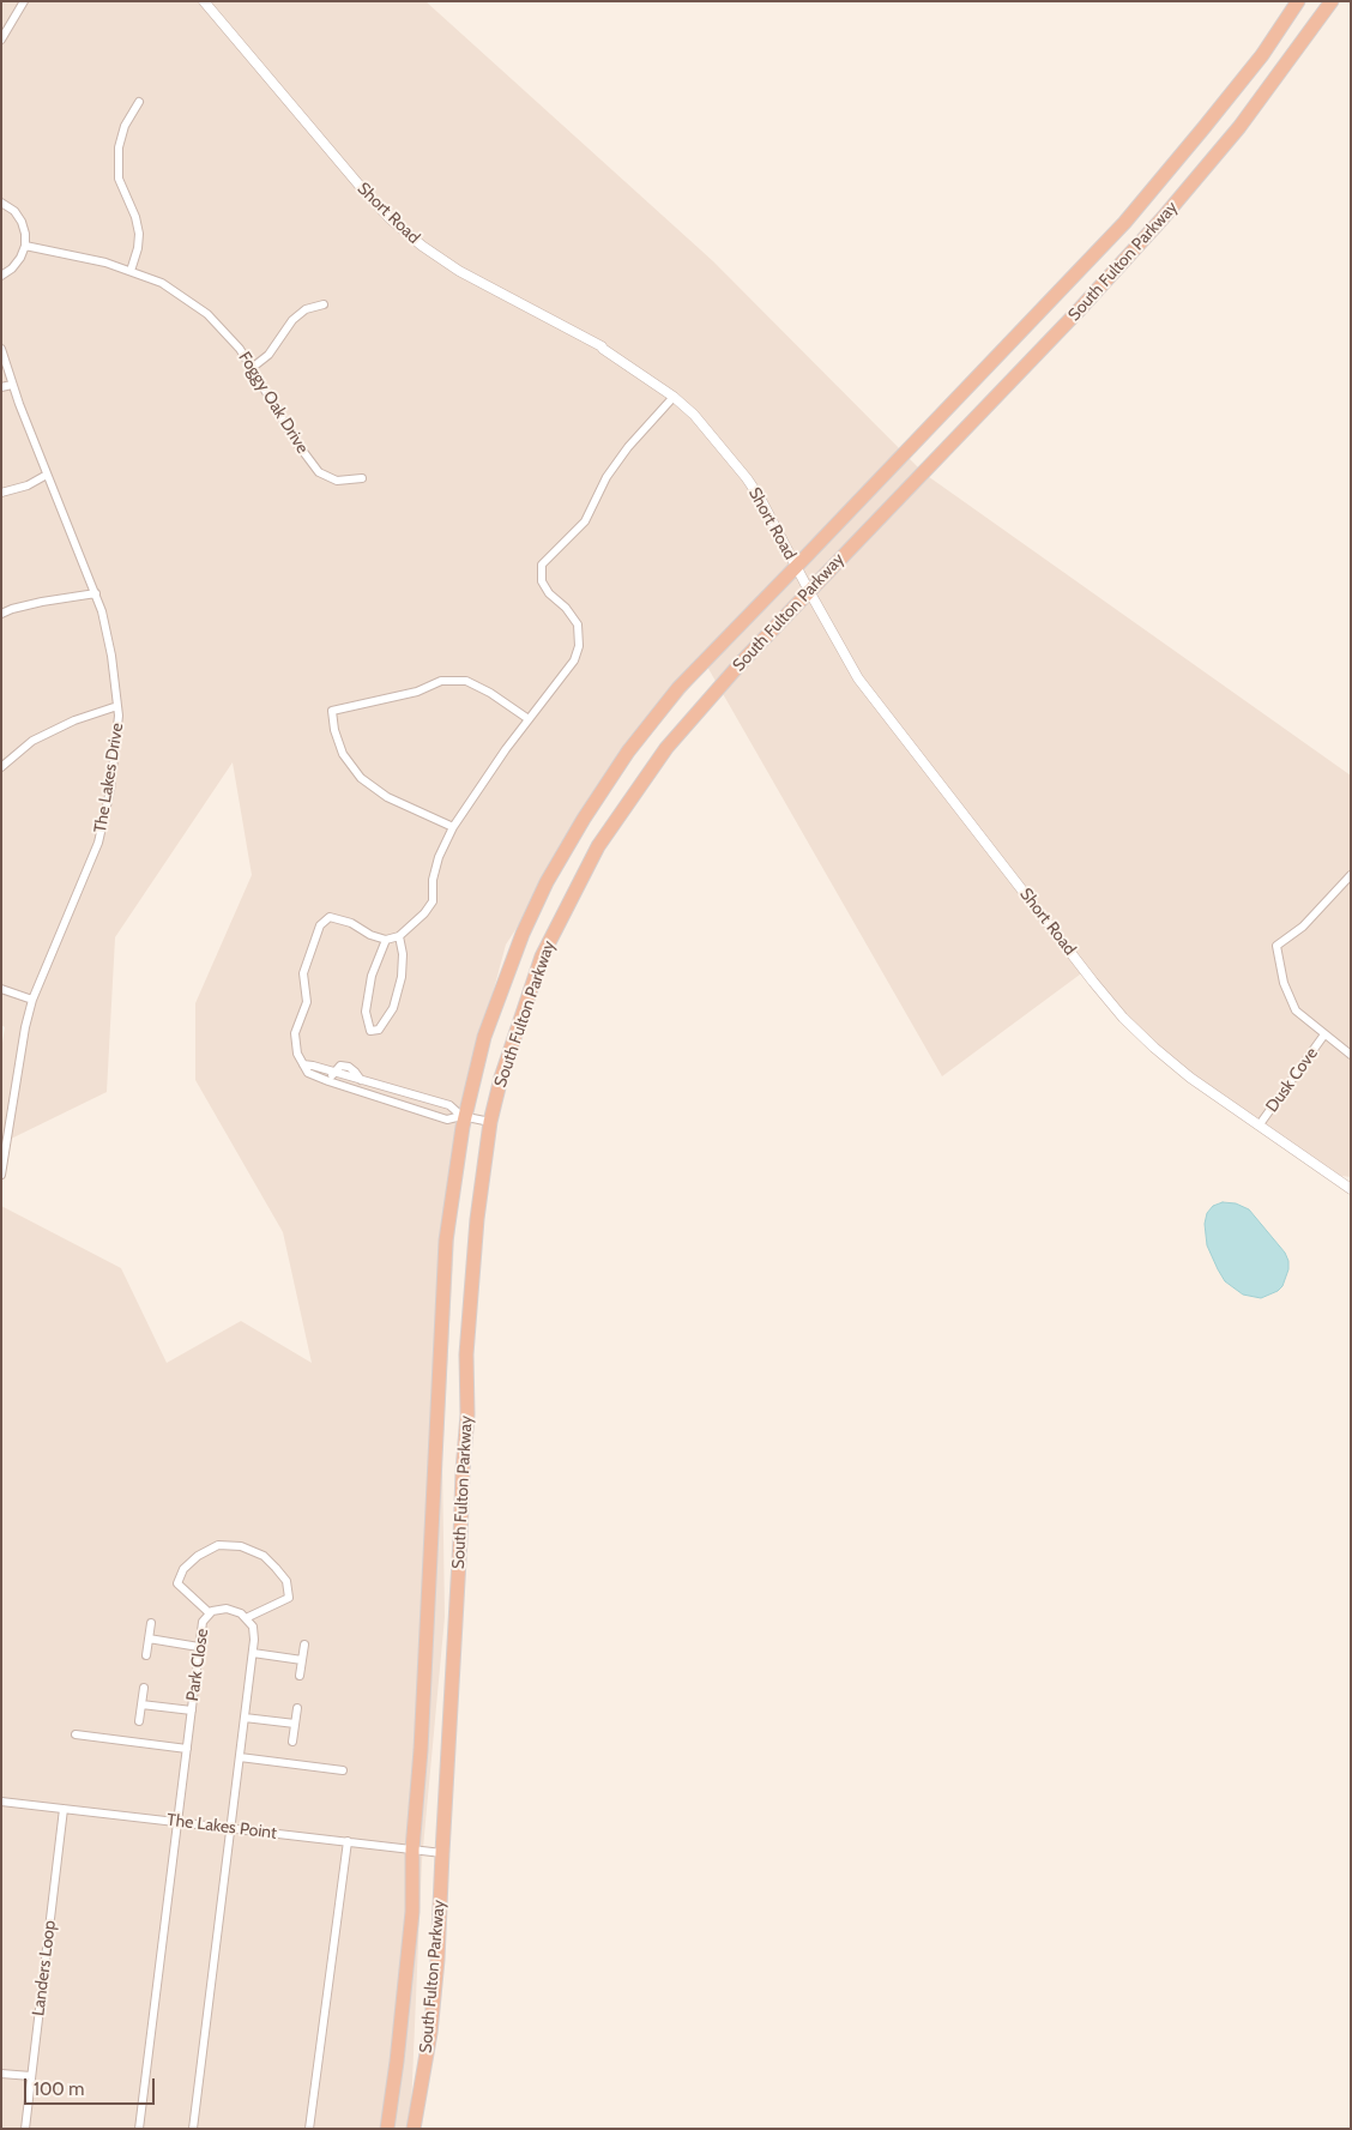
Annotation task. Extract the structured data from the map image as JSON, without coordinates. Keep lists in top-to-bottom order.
{
  "streets": {
    "highway": ["South Fulton Parkway"],
    "street": [
      "Short Road",
      "Foggy Oak Drive",
      "The Lakes Drive",
      "Dusk Cove",
      "Park Close",
      "The Lakes Point",
      "Landers Loop"
    ]
  },
  "crossings": [
    ["Short Road", "South Fulton Parkway"],
    ["Short Road", "Dusk Cove"],
    ["South Fulton Parkway", "The Lakes Point"],
    ["Park Close", "The Lakes Point"],
    ["The Lakes Point", "Landers Loop"]
  ],
  "scale_bar": "100 m"
}
